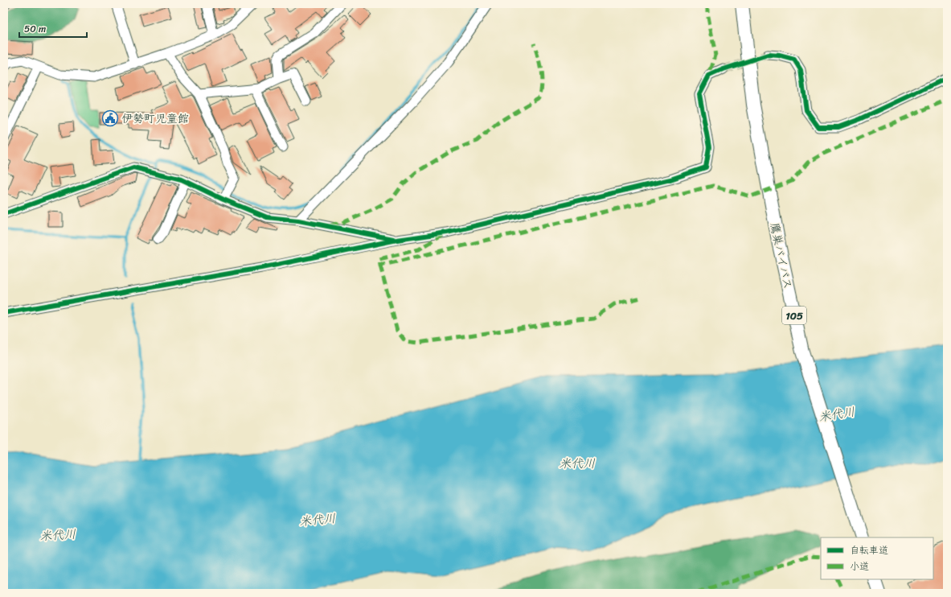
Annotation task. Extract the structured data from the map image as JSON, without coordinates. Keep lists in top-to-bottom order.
{
  "streets": {
    "highway": ["鷹巣バイパス", "105"]
  },
  "water": ["米代川"],
  "places": {
    "public building": ["伊勢町児童館"]
  },
  "legend": ["自転車道", "小道"],
  "scale_bar": "50 m"
}
